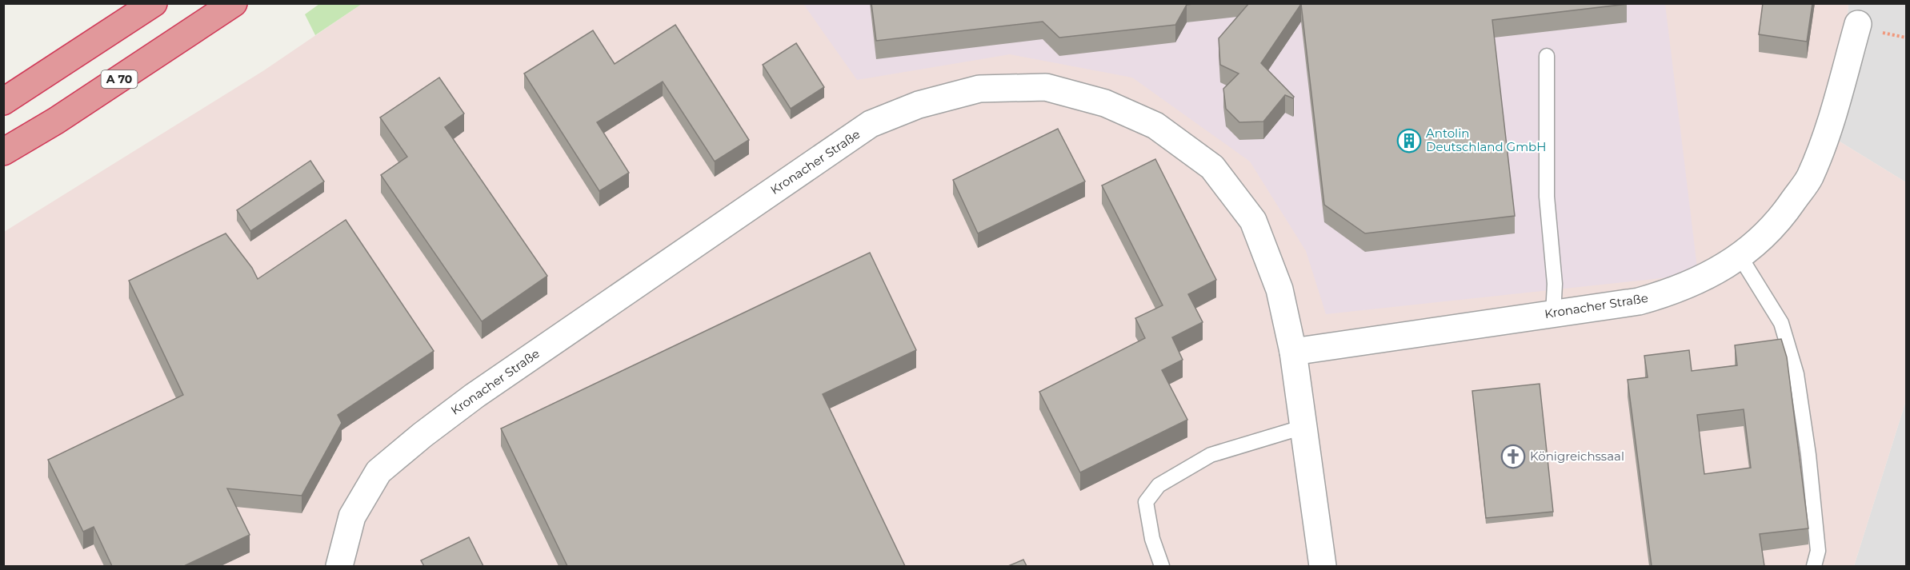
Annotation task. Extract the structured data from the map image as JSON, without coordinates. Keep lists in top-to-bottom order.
{
  "streets": {
    "highway": ["A 70"],
    "street": ["Kronacher Straße"]
  },
  "places": {
    "building": ["Antolin Deutschland GmbH"],
    "church": ["Königreichssaal"]
  }
}
